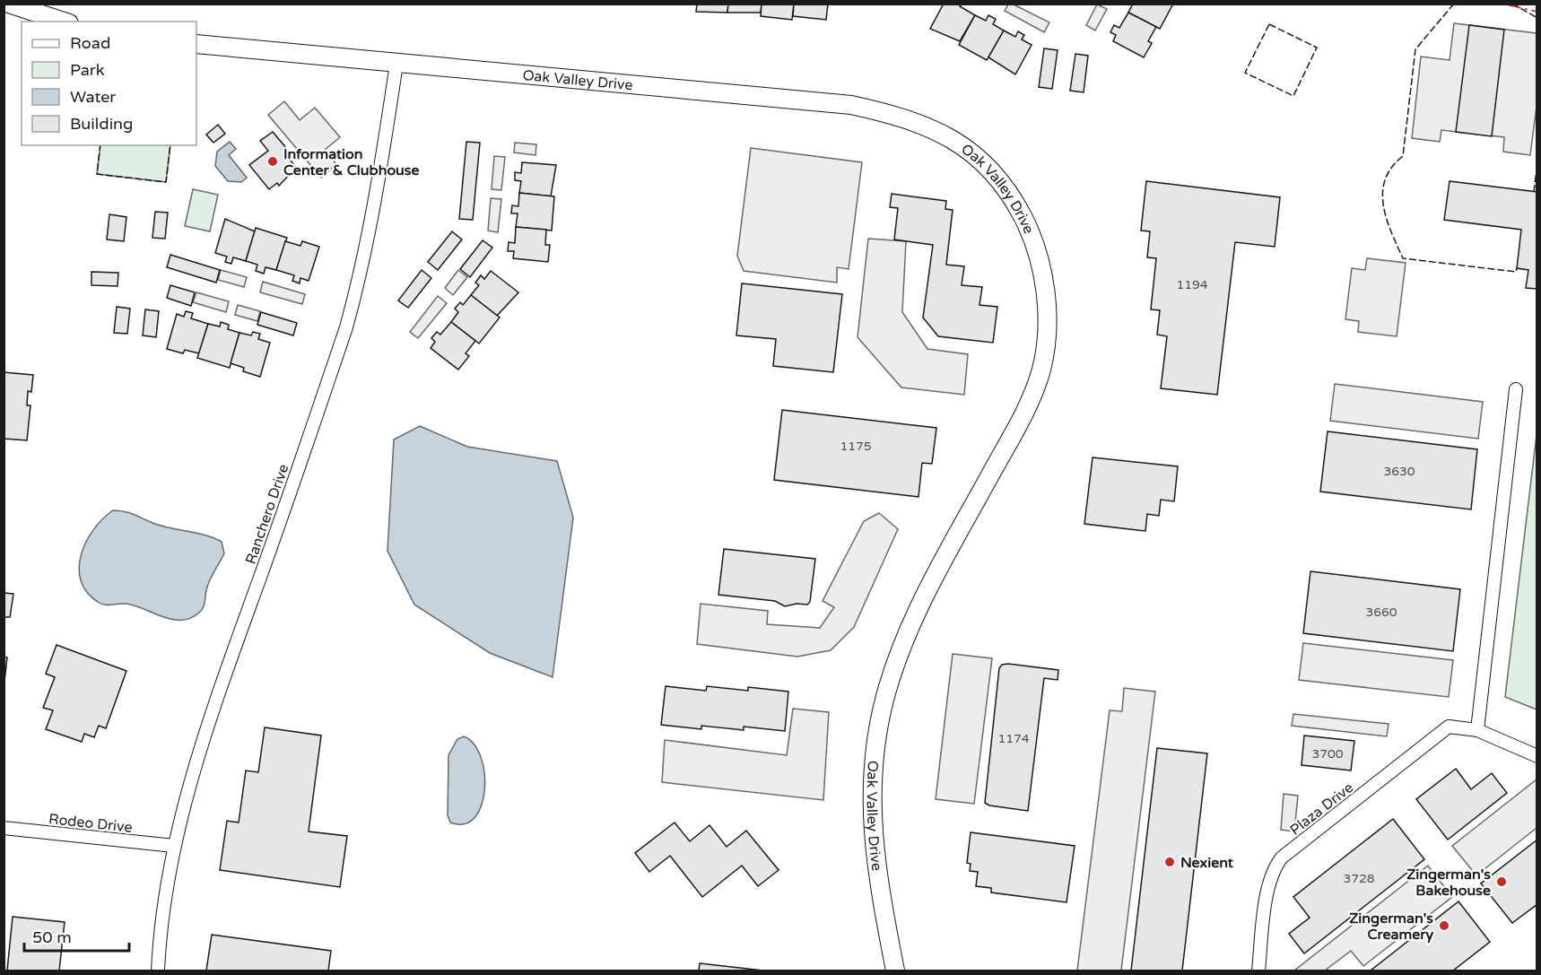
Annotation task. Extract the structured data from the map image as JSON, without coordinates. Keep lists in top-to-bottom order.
{
  "streets": {
    "street": [
      "Oak Valley Drive",
      "Ranchero Drive",
      "Plaza Drive",
      "Rodeo Drive"
    ]
  },
  "crossings": [
    ["Oak Valley Drive", "Ranchero Drive"],
    ["Ranchero Drive", "Rodeo Drive"]
  ],
  "places": [
    "Information Center & Clubhouse",
    "Nexient",
    "Zingerman's Bakehouse",
    "Zingerman's Creamery"
  ],
  "house_numbers": [
    "1194",
    "1175",
    "3630",
    "3660",
    "1174",
    "3700",
    "3728"
  ],
  "legend": [
    "Road",
    "Park",
    "Water",
    "Building"
  ],
  "scale_bar": "50 m"
}
